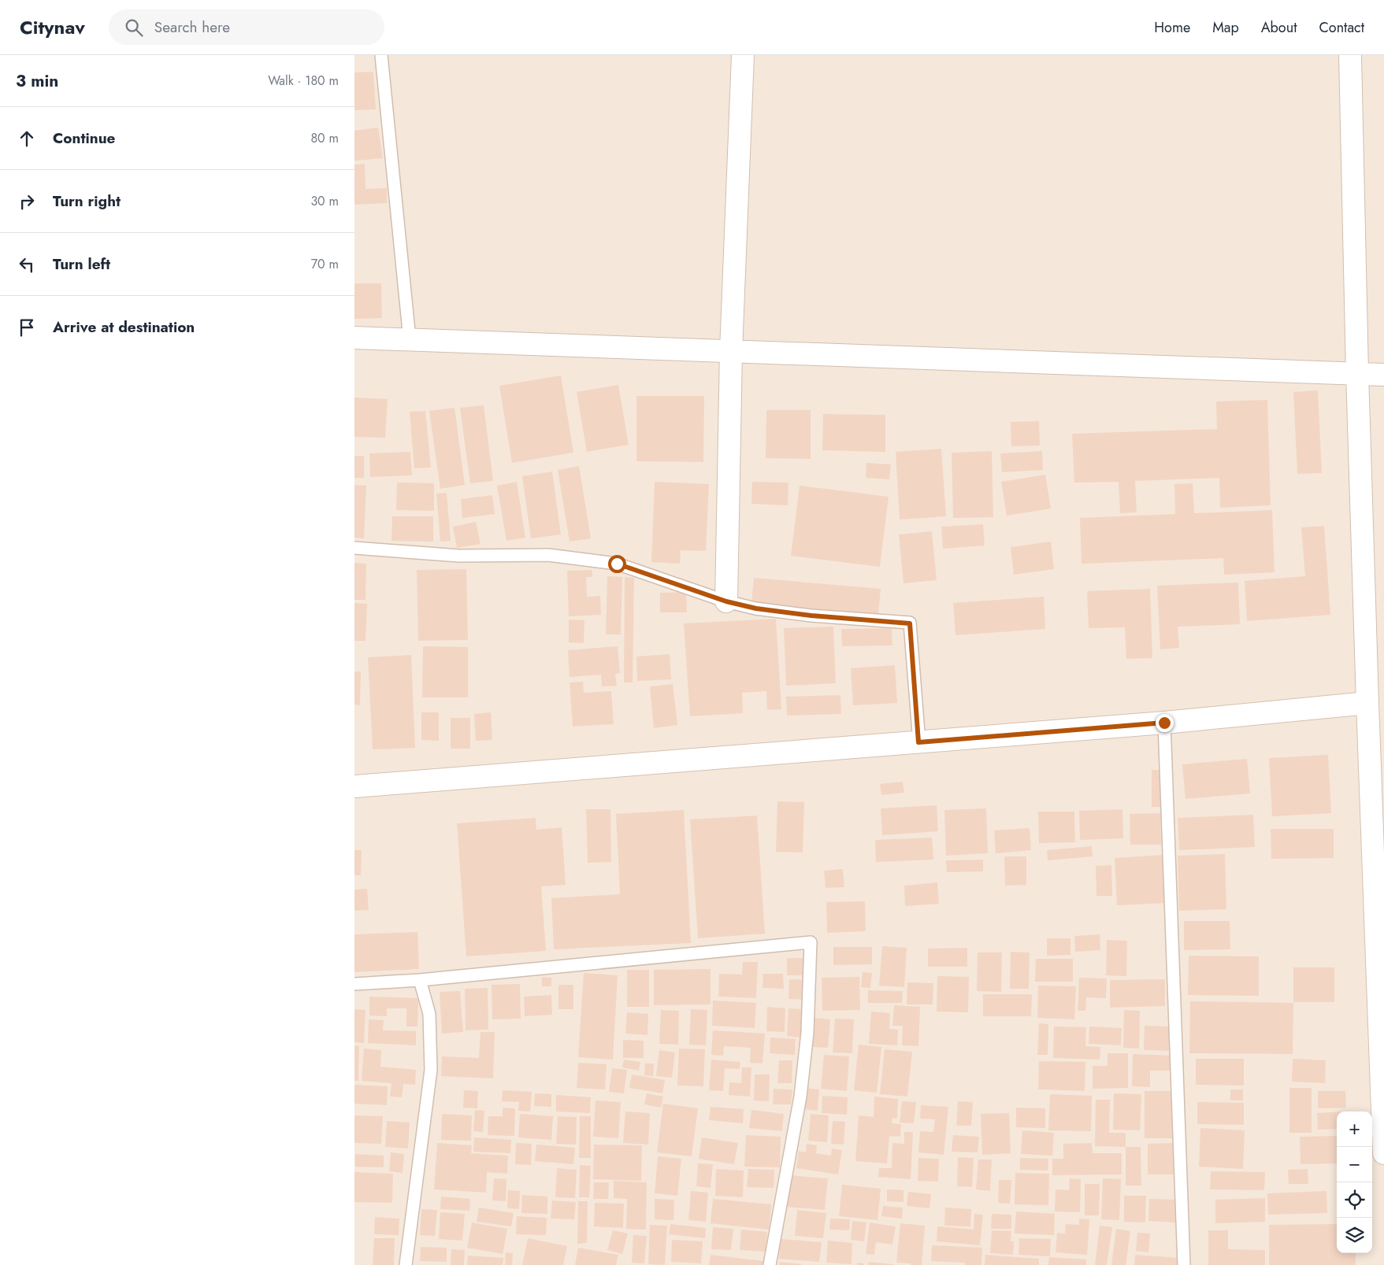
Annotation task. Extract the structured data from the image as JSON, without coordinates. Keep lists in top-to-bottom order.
{
  "page": {
    "header": "Citynav",
    "search": "Search here",
    "nav": [
      "Home",
      "Map",
      "About",
      "Contact"
    ],
    "heading": ["3 min", "Walk · 180 m"],
    "list": [
      ["Continue", "80 m"],
      ["Turn right", "30 m"],
      ["Turn left", "70 m"],
      "Arrive at destination"
    ],
    "map_buttons": ["+", "−"]
  }
}
